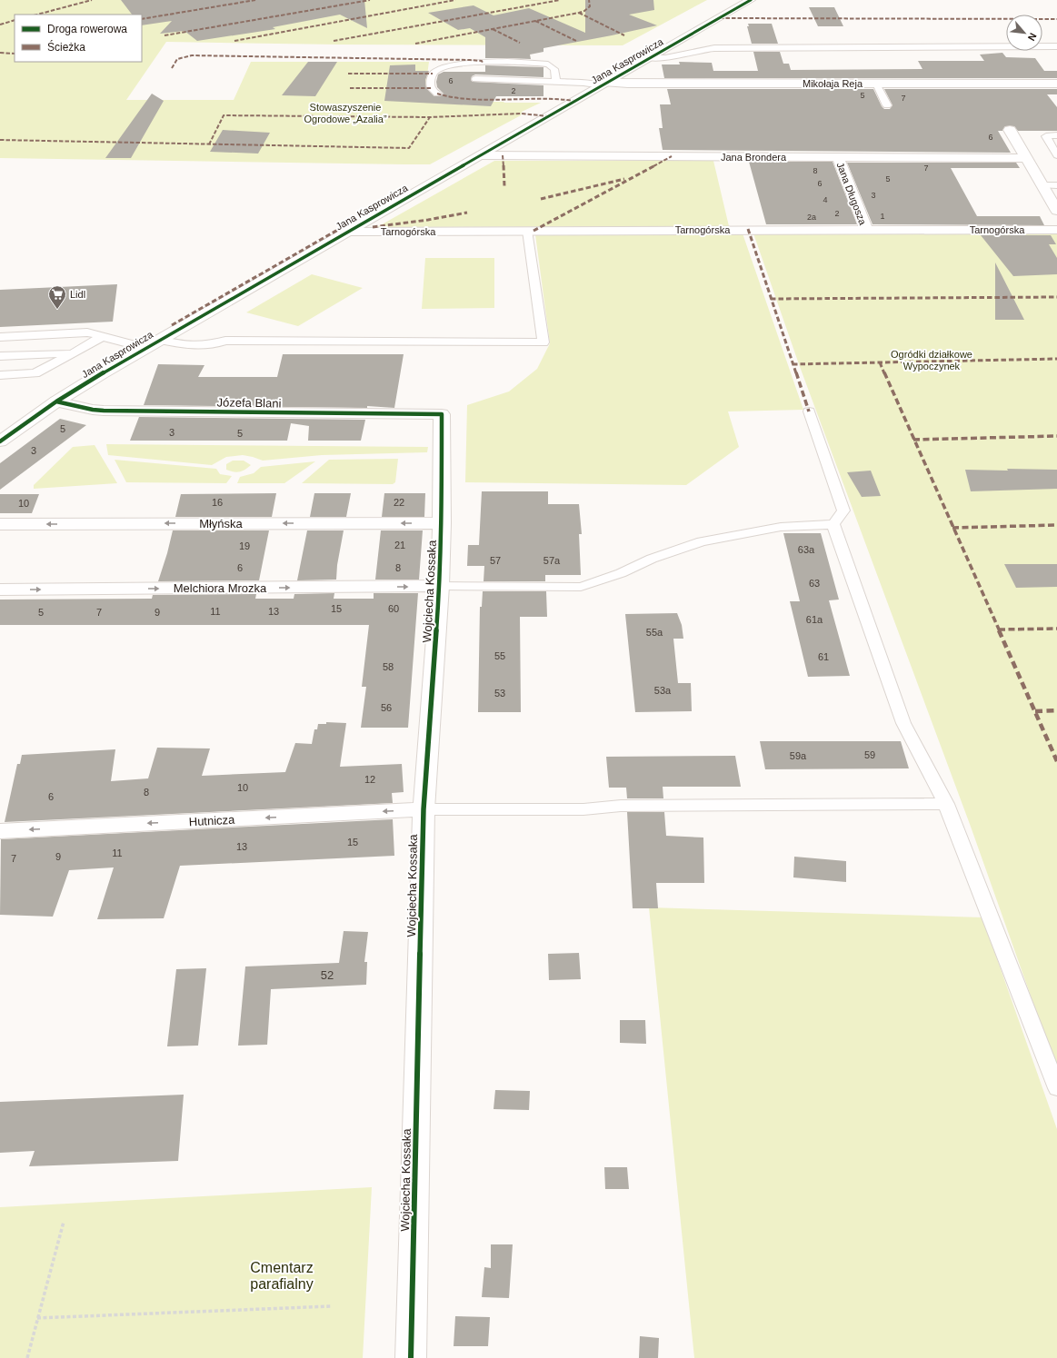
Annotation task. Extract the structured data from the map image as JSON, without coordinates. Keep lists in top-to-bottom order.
{
  "streets": {
    "street": [
      "Jana Kasprowicza",
      "Mikołaja Reja",
      "Jana Brondera",
      "Jana Długosza",
      "Tarnogórska",
      "Józefa Blani",
      "Młyńska",
      "Melchiora Mrozka",
      "Wojciecha Kossaka",
      "Hutnicza"
    ]
  },
  "crossings": [
    ["Jana Kasprowicza", "Mikołaja Reja"],
    ["Jana Kasprowicza", "Jana Brondera"],
    ["Jana Kasprowicza", "Tarnogórska"],
    ["Jana Kasprowicza", "Józefa Blani"],
    ["Jana Brondera", "Jana Długosza"],
    ["Jana Długosza", "Tarnogórska"],
    ["Józefa Blani", "Wojciecha Kossaka"],
    ["Młyńska", "Wojciecha Kossaka"],
    ["Melchiora Mrozka", "Wojciecha Kossaka"],
    ["Wojciecha Kossaka", "Hutnicza"]
  ],
  "one_way": ["Młyńska", "Melchiora Mrozka", "Hutnicza"],
  "parks": ["Stowaszyszenie Ogrodowe „Azalia”", "Ogródki działkowe Wypoczynek", "Cmentarz parafialny"],
  "places": {
    "supermarket": ["Lidl"]
  },
  "house_numbers": [
    "6",
    "2",
    "5",
    "7",
    "6",
    "7",
    "8",
    "5",
    "6",
    "3",
    "4",
    "2",
    "1",
    "2a",
    "5",
    "3",
    "5",
    "3",
    "16",
    "22",
    "10",
    "21",
    "19",
    "63a",
    "57",
    "57a",
    "6",
    "8",
    "63",
    "15",
    "60",
    "11",
    "13",
    "5",
    "7",
    "9",
    "61a",
    "55a",
    "55",
    "61",
    "58",
    "53a",
    "53",
    "56",
    "59",
    "59a",
    "12",
    "10",
    "8",
    "6",
    "15",
    "13",
    "11",
    "9",
    "7",
    "52"
  ],
  "legend": ["Droga rowerowa", "Ścieżka"],
  "north": "bottom right"
}
